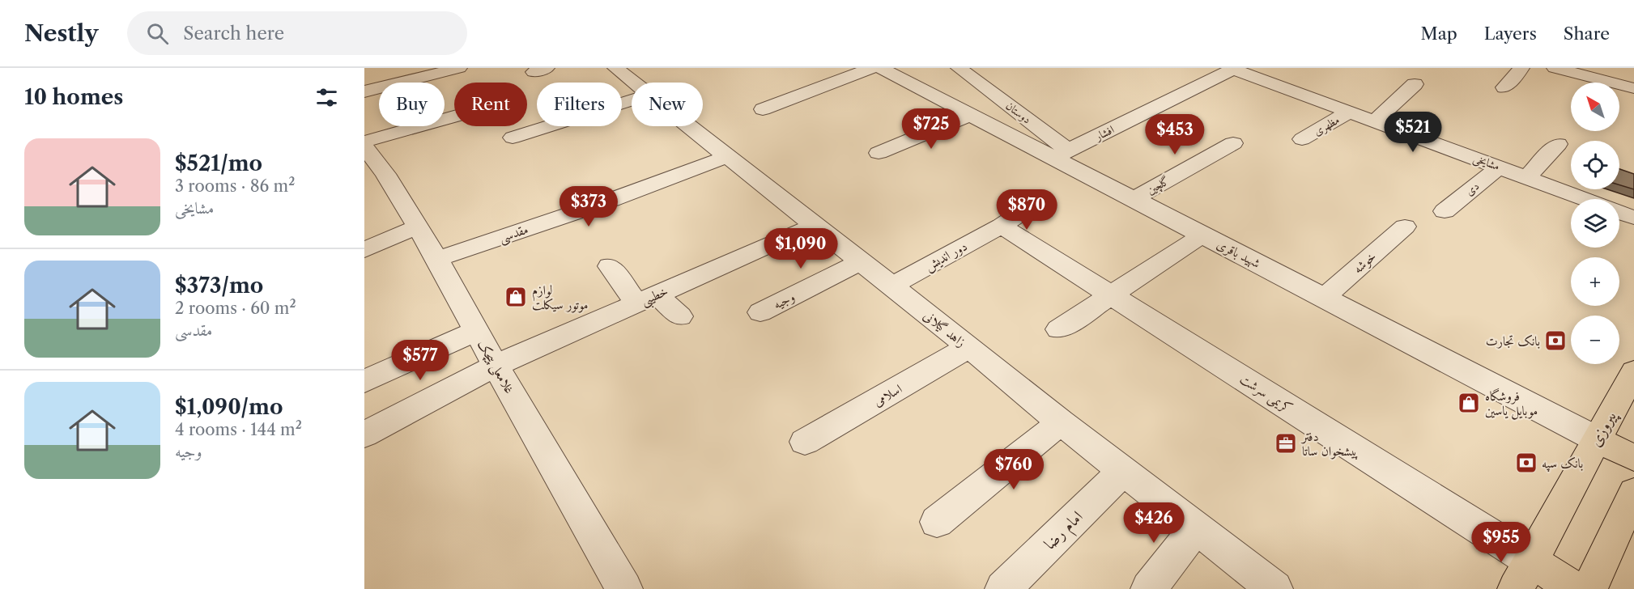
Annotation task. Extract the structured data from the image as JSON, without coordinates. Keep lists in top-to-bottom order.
{
  "streets": {
    "main road": ["پیروزی"],
    "street": [
      "دوستان",
      "مظهری",
      "افشار",
      "مشایخی",
      "گلچین",
      "دی",
      "مقدسی",
      "شهید باقری",
      "دور اندیش",
      "خوشه",
      "خطیبی",
      "وجیه",
      "زاهد گیلانی",
      "غلامعلی پیچک",
      "کریمی سرشت",
      "اسلامی",
      "امام رضا"
    ]
  },
  "crossings": [
    ["دوستان", "افشار"],
    ["دوستان", "شهید باقری"],
    ["مظهری", "مشایخی"],
    ["افشار", "مشایخی"],
    ["افشار", "شهید باقری"],
    ["مشایخی", "دی"],
    ["گلچین", "شهید باقری"],
    ["مقدسی", "زاهد گیلانی"],
    ["مقدسی", "غلامعلی پیچک"],
    ["شهید باقری", "خوشه"],
    ["شهید باقری", "پیروزی"],
    ["دور اندیش", "زاهد گیلانی"],
    ["دور اندیش", "کریمی سرشت"],
    ["خطیبی", "زاهد گیلانی"],
    ["خطیبی", "غلامعلی پیچک"],
    ["وجیه", "زاهد گیلانی"],
    ["زاهد گیلانی", "اسلامی"],
    ["زاهد گیلانی", "امام رضا"],
    ["کریمی سرشت", "پیروزی"]
  ],
  "places": {
    "shop": ["لوازم موتور سیکلت", "فروشگاه موبایل یاسین"],
    "bank": ["بانک تجارت", "بانک سپه"],
    "office": ["دفتر پیشخوان ساتا"]
  },
  "north": "top left",
  "page": {
    "header": "Nestly",
    "search": "Search here",
    "nav": ["Map", "Layers", "Share"],
    "heading": "10 homes",
    "map_buttons": ["+", "−"],
    "chip": [
      "Buy",
      "Rent",
      "Filters",
      "New"
    ],
    "price": [
      "$725",
      "$521",
      "$453",
      "$373",
      "$870",
      "$1,090",
      "$577",
      "$760",
      "$426",
      "$955"
    ],
    "list": [
      {
        "name": "$521/mo",
        "note": "3 rooms · 86 m² · مشایخی"
      },
      {
        "name": "$373/mo",
        "note": "2 rooms · 60 m² · مقدسی"
      },
      {
        "name": "$1,090/mo",
        "note": "4 rooms · 144 m² · وجیه"
      }
    ]
  }
}
